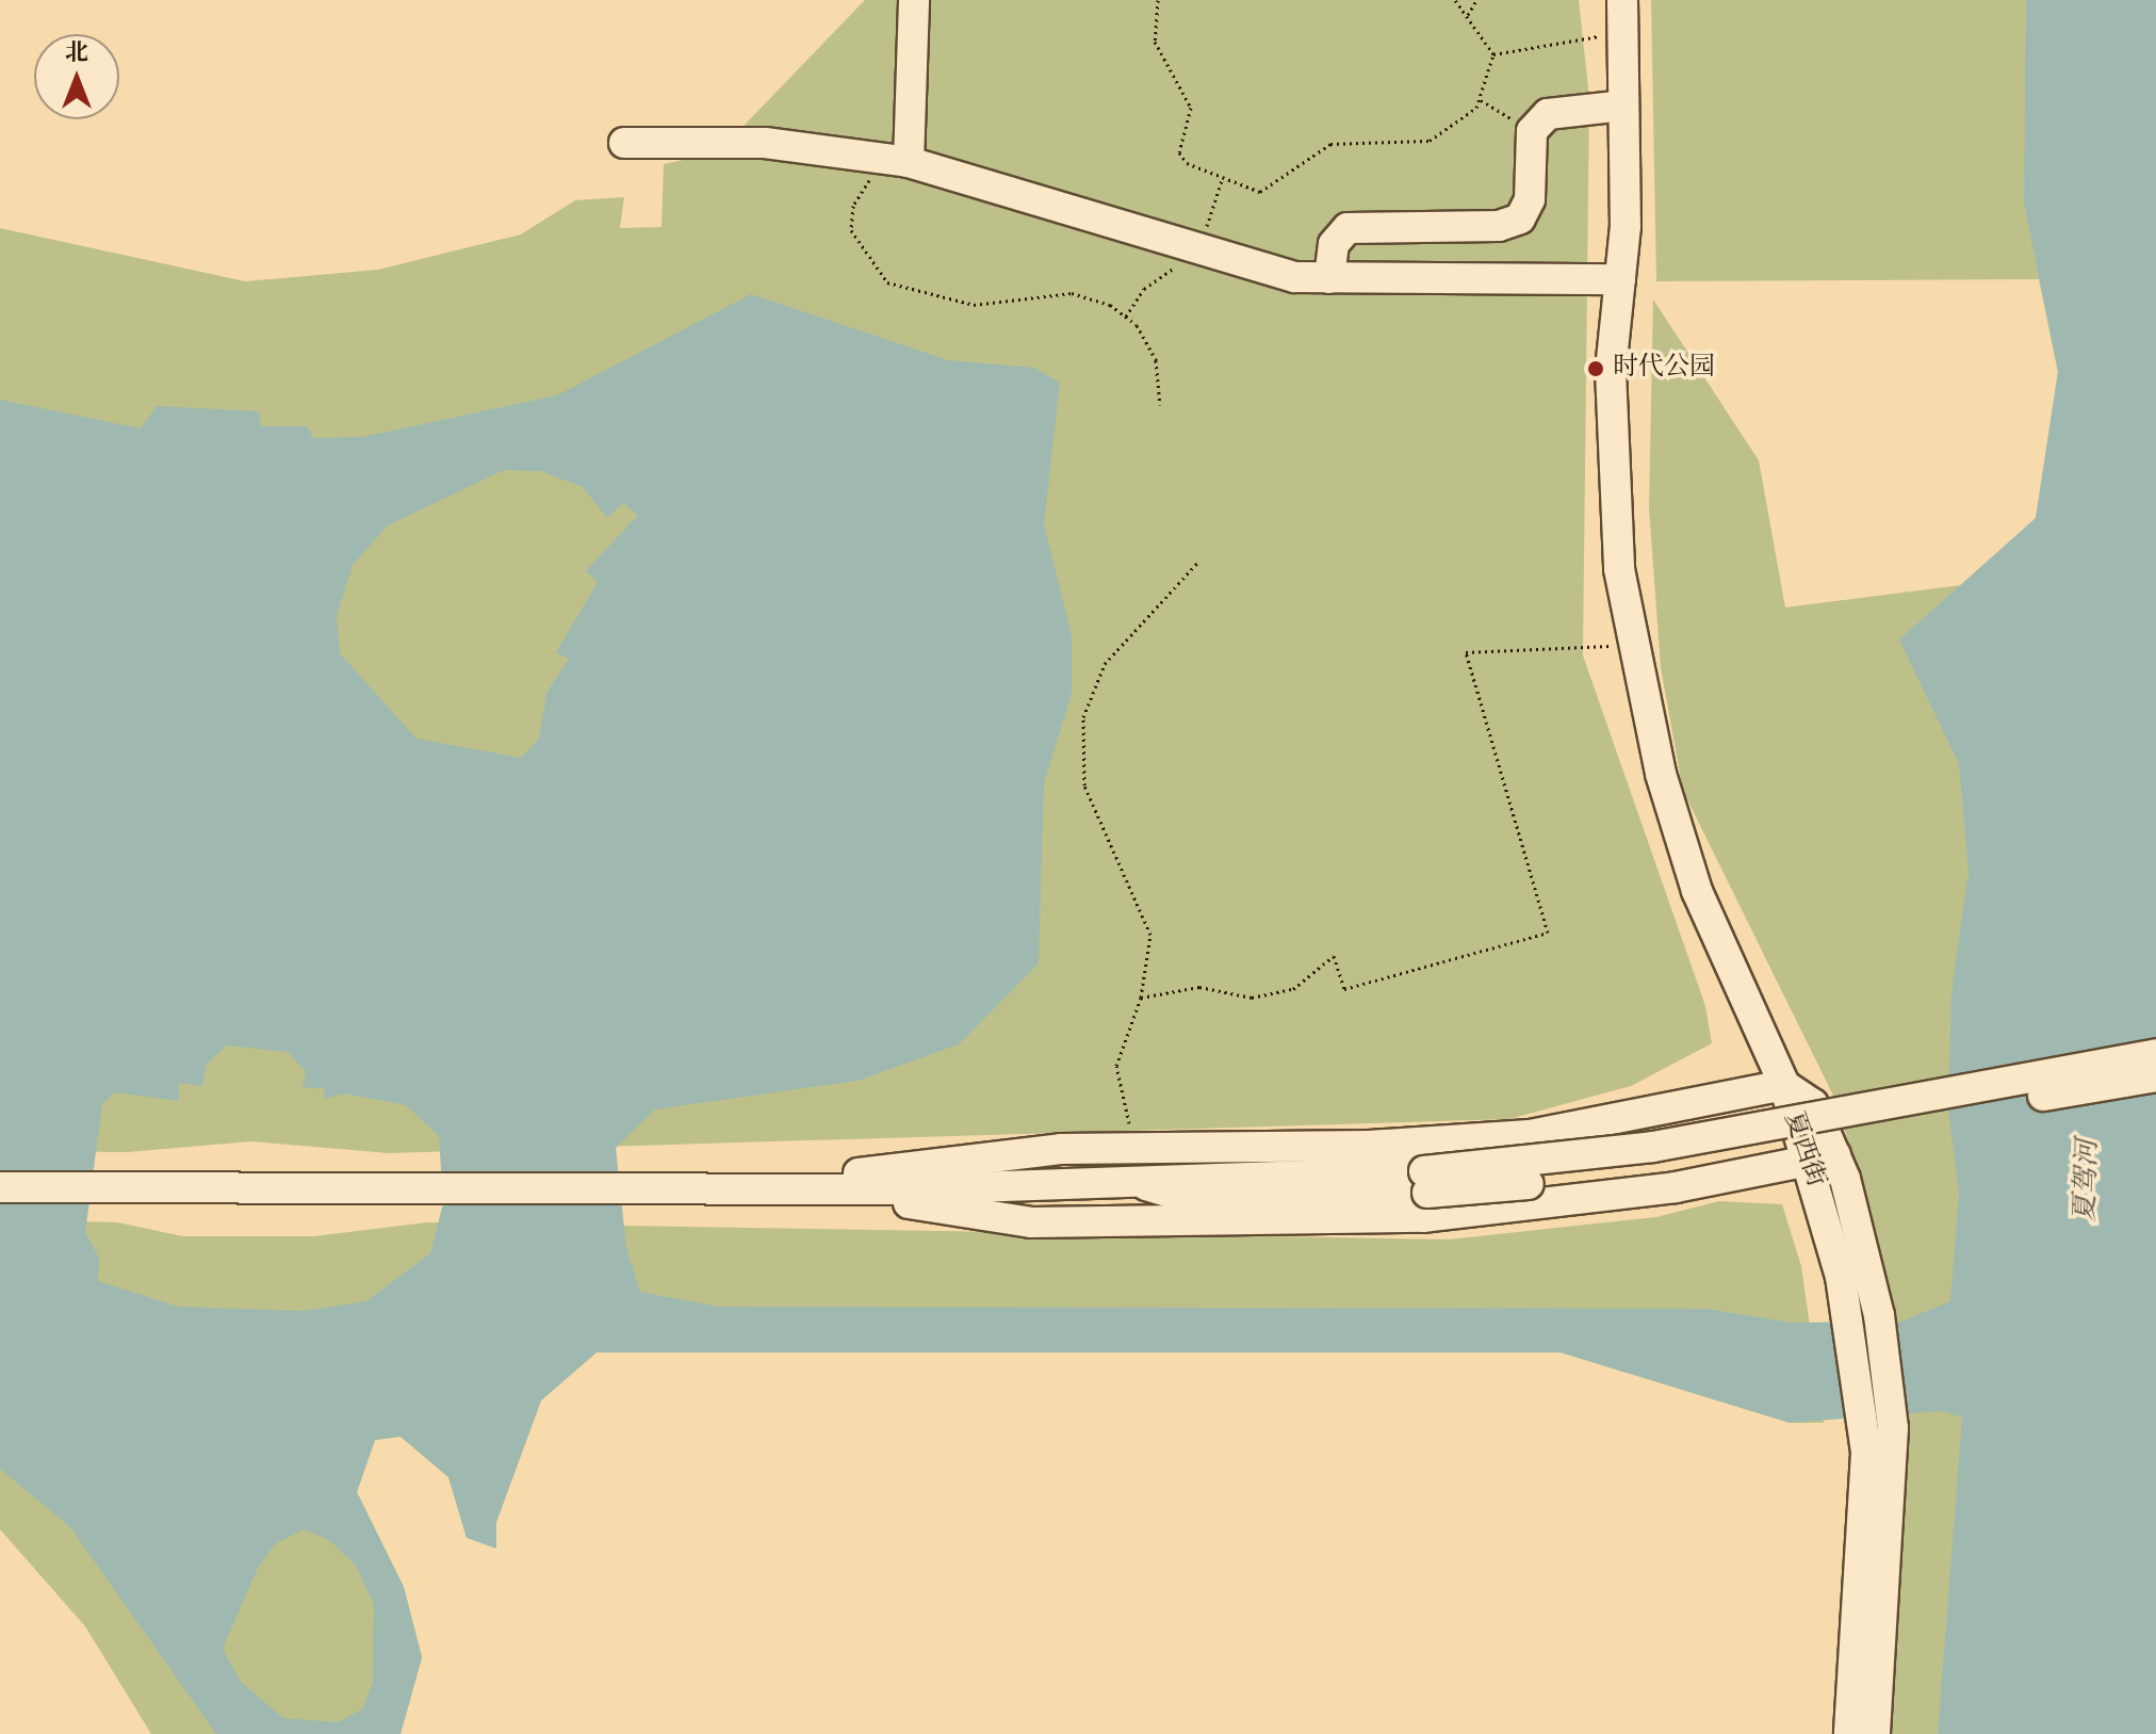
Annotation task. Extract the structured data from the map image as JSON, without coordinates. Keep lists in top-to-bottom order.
{
  "streets": {
    "street": ["夏西街"]
  },
  "water": ["夏驾河"],
  "places": ["时代公园"],
  "north": "top"
}
